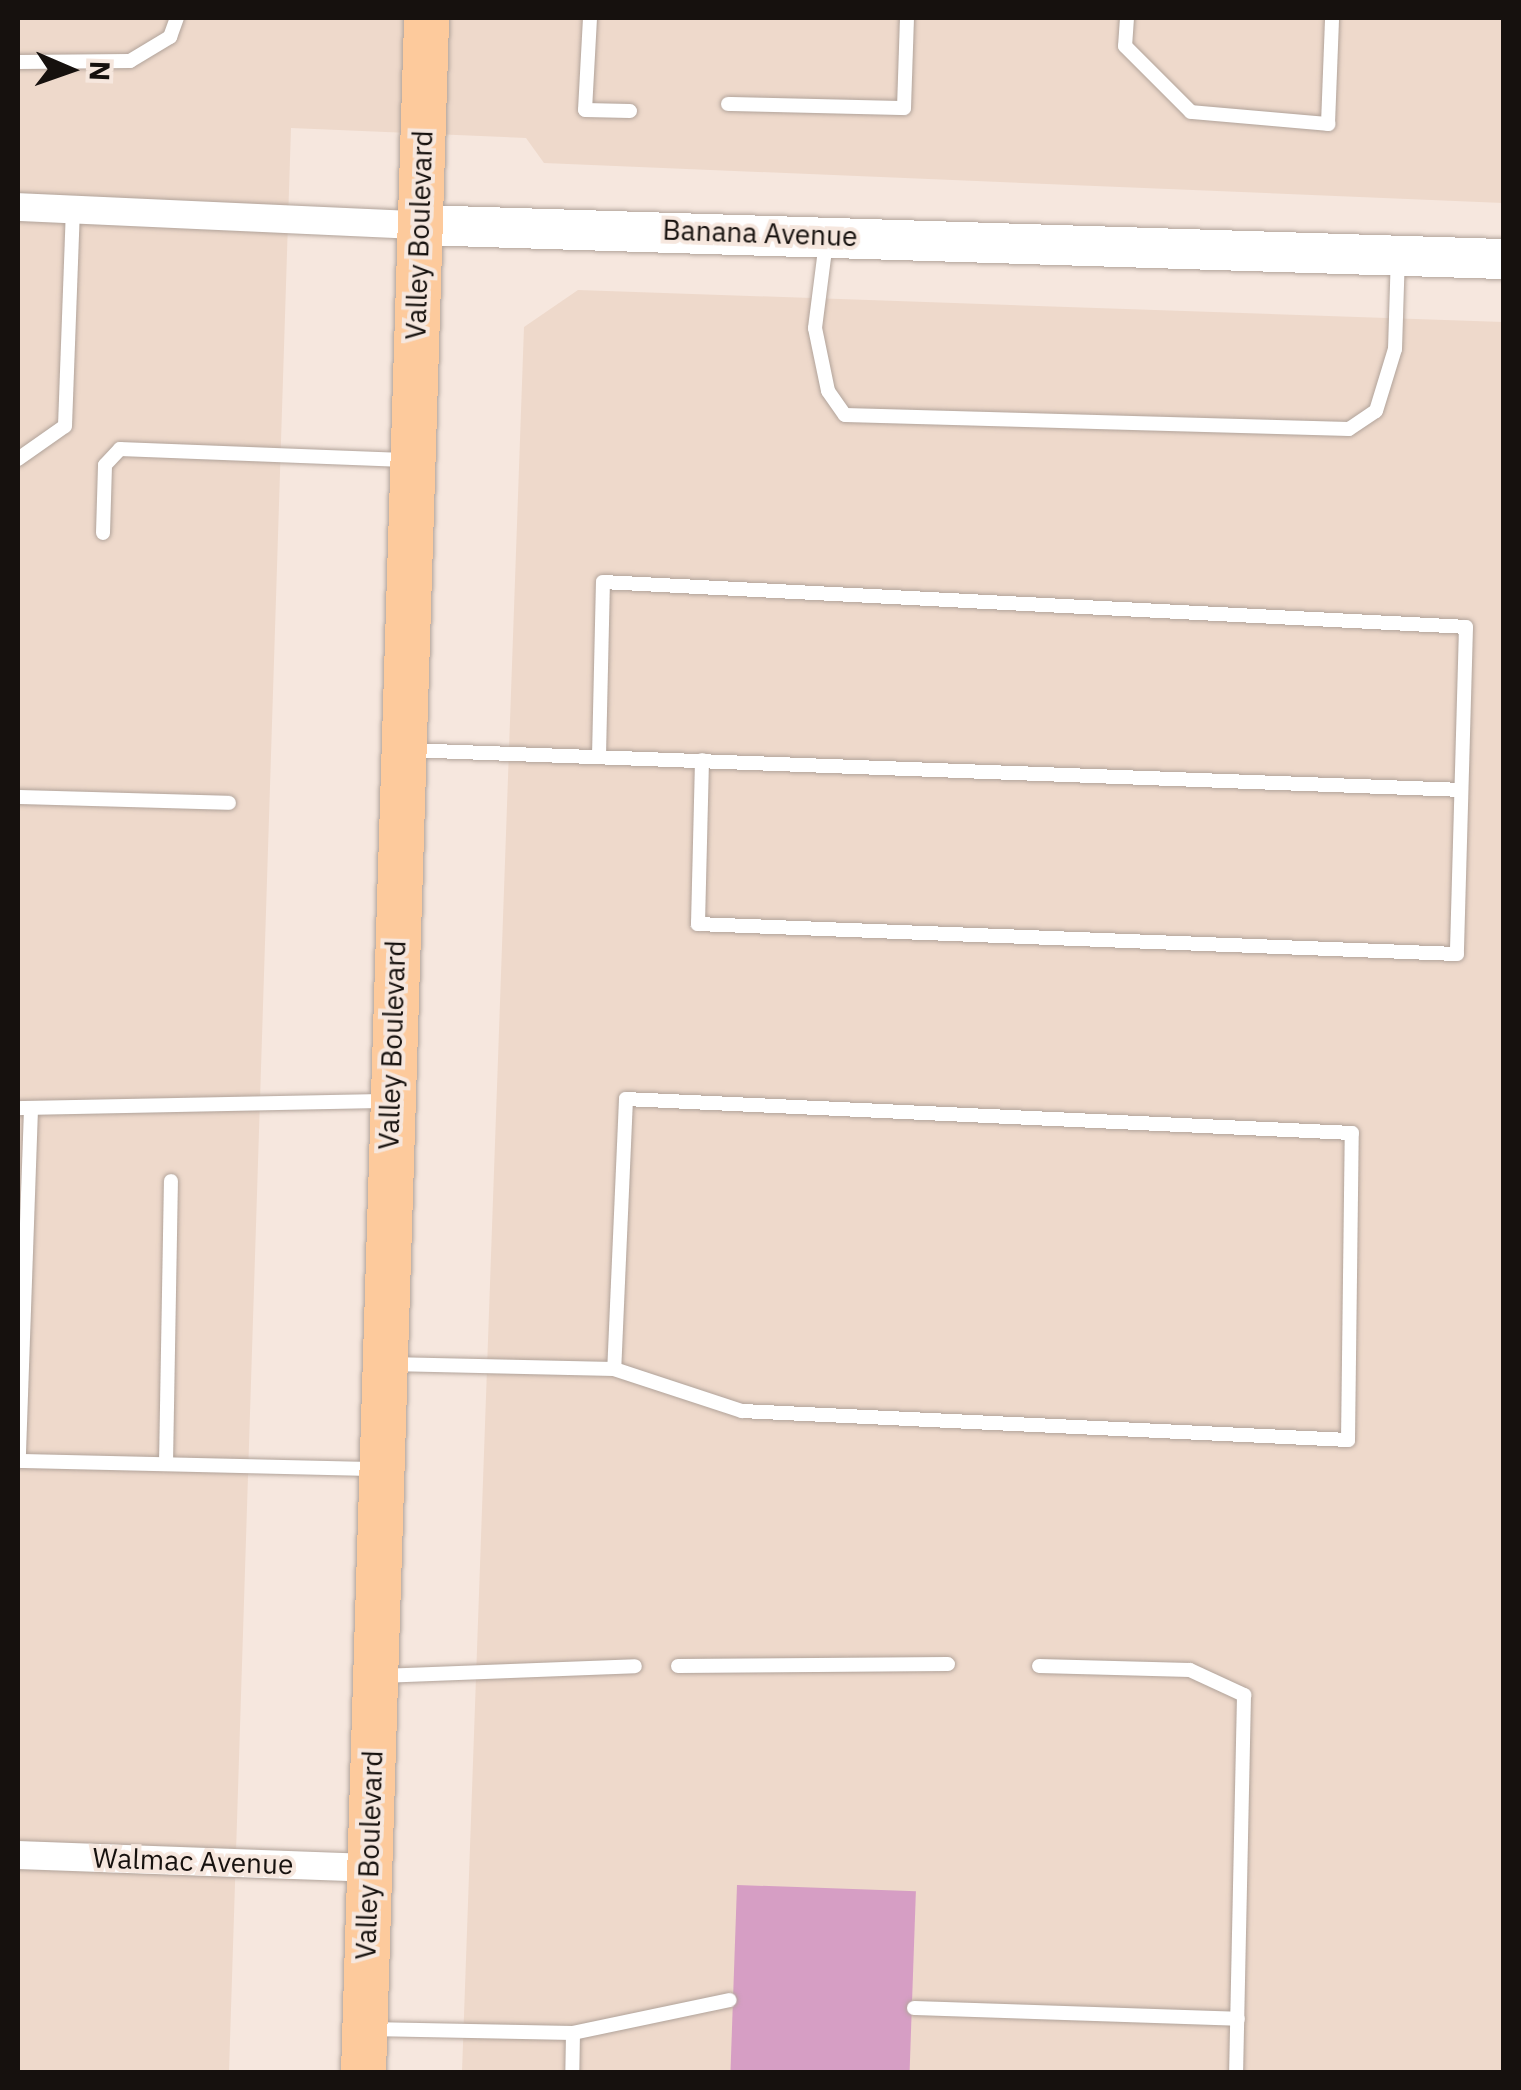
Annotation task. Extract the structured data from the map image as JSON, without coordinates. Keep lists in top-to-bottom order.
{
  "streets": {
    "main road": ["Valley Boulevard"],
    "street": ["Banana Avenue", "Walmac Avenue"]
  },
  "crossings": [
    ["Banana Avenue", "Valley Boulevard"],
    ["Valley Boulevard", "Walmac Avenue"]
  ],
  "north": "right"
}
